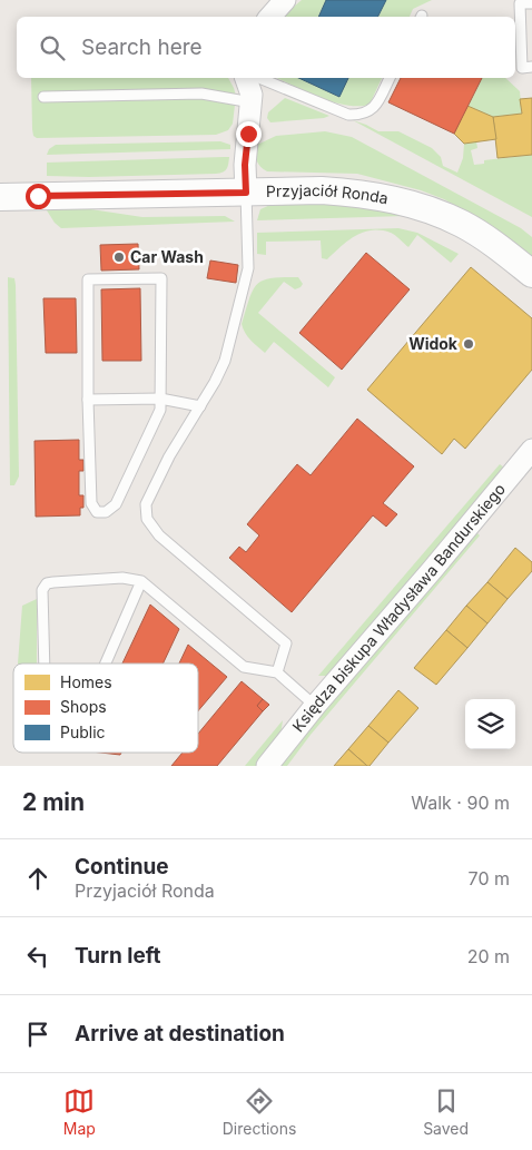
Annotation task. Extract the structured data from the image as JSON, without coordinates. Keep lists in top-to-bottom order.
{
  "streets": {
    "street": ["Przyjaciół Ronda", "Księdza biskupa Władysława Bandurskiego"]
  },
  "places": ["Car Wash", "Widok"],
  "legend": ["Homes", "Shops", "Public"],
  "page": {
    "search": "Search here",
    "heading": ["2 min", "Walk · 90 m"],
    "list": [
      ["Continue", "Przyjaciół Ronda", "70 m"],
      ["Turn left", "20 m"],
      "Arrive at destination"
    ],
    "nav": ["Map", "Directions", "Saved"]
  }
}
